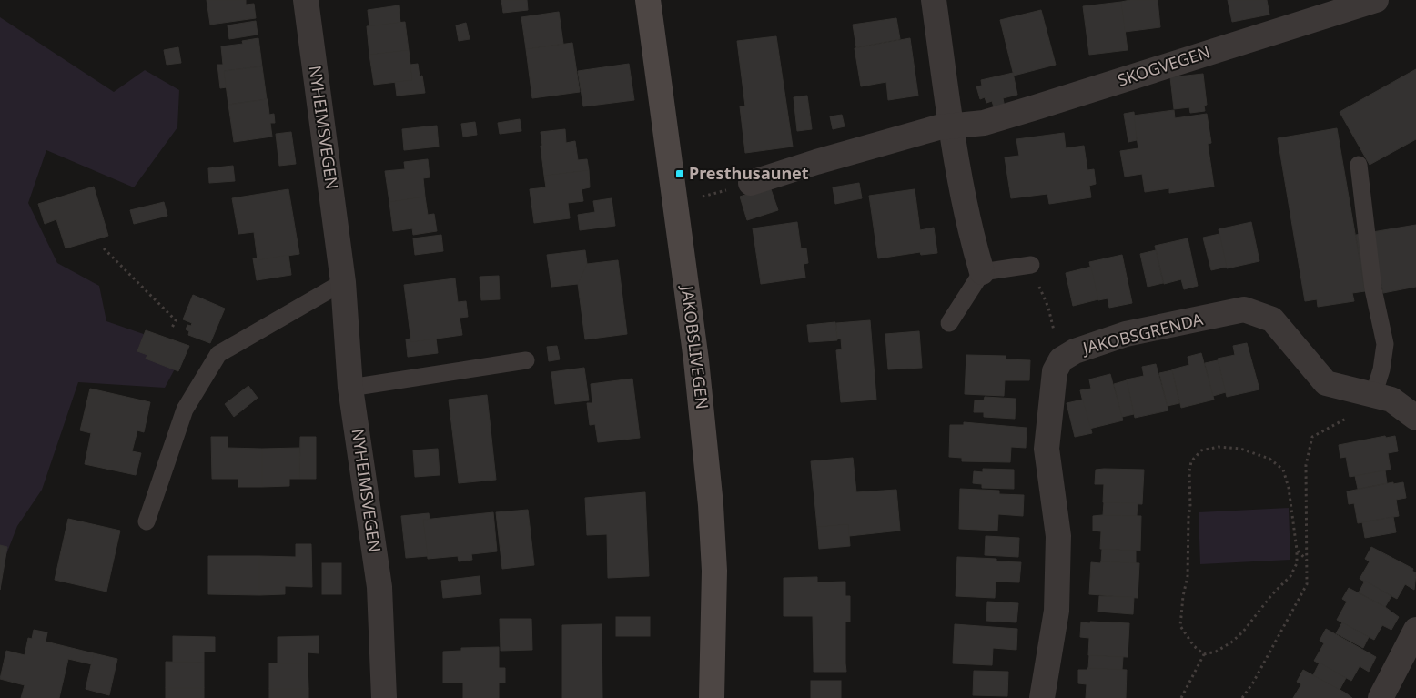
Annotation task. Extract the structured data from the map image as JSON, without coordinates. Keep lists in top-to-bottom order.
{
  "streets": {
    "street": [
      "SKOGVEGEN",
      "NYHEIMSVEGEN",
      "JAKOBSGRENDA",
      "JAKOBSLIVEGEN"
    ]
  },
  "places": {
    "transit": ["Presthusaunet"]
  }
}
